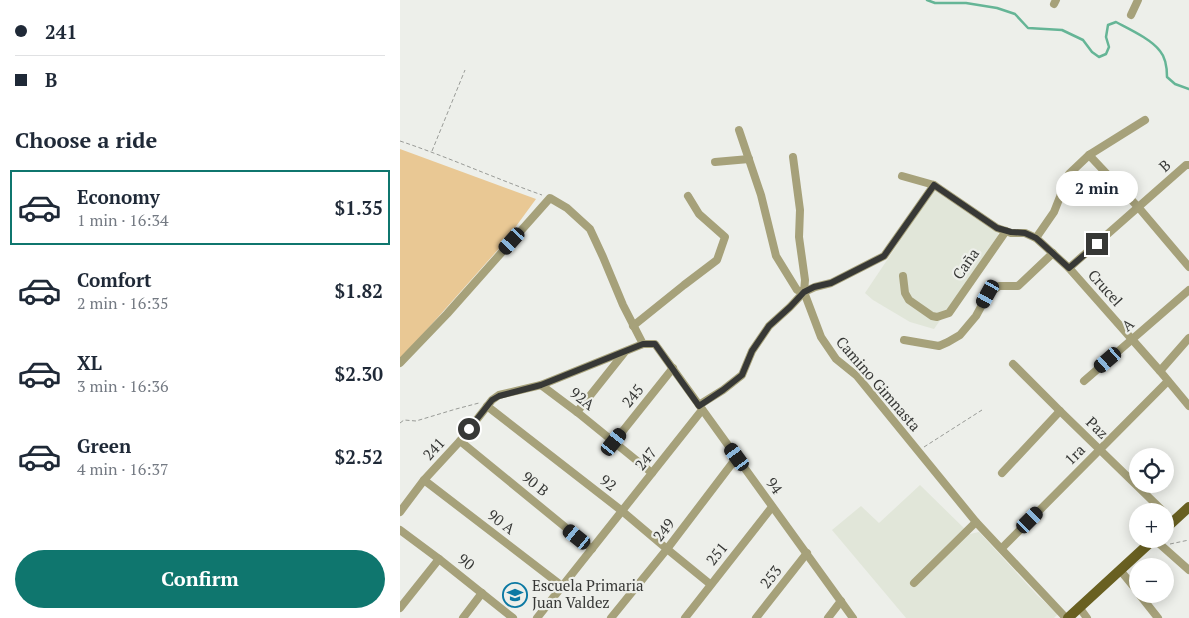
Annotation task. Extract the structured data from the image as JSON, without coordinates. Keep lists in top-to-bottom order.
{
  "streets": {
    "street": [
      "B",
      "Caña",
      "Crucel",
      "A",
      "Camino Gimnasta",
      "245",
      "92A",
      "Paz",
      "241",
      "1ra",
      "247",
      "92",
      "90 B",
      "94",
      "90 A",
      "249",
      "251",
      "90",
      "253"
    ]
  },
  "crossings": [
    ["B", "Crucel"],
    ["Caña", "Crucel"],
    ["Crucel", "A"],
    ["Crucel", "1ra"],
    ["Crucel", "247"],
    ["Camino Gimnasta", "1ra"],
    ["Camino Gimnasta", "247"],
    ["245", "92A"],
    ["245", "94"],
    ["92A", "247"],
    ["Paz", "1ra"],
    ["241", "92"],
    ["241", "90 B"],
    ["241", "90 A"],
    ["247", "92"],
    ["247", "90 B"],
    ["247", "94"],
    ["247", "90 A"],
    ["92", "249"],
    ["92", "251"],
    ["94", "249"],
    ["94", "251"],
    ["94", "253"]
  ],
  "places": {
    "school or university": ["Escuela Primaria Juan Valdez"]
  },
  "page": {
    "banner": ["241", "B"],
    "heading": "Choose a ride",
    "list": [
      {
        "name": "Economy",
        "note": "1 min · 16:34",
        "value": "$1.35"
      },
      {
        "name": "Comfort",
        "note": "2 min · 16:35",
        "value": "$1.82"
      },
      {
        "name": "XL",
        "note": "3 min · 16:36",
        "value": "$2.30"
      },
      {
        "name": "Green",
        "note": "4 min · 16:37",
        "value": "$2.52"
      }
    ],
    "bubble": "2 min",
    "map_buttons": ["+", "−"],
    "buttons": "Confirm"
  }
}
